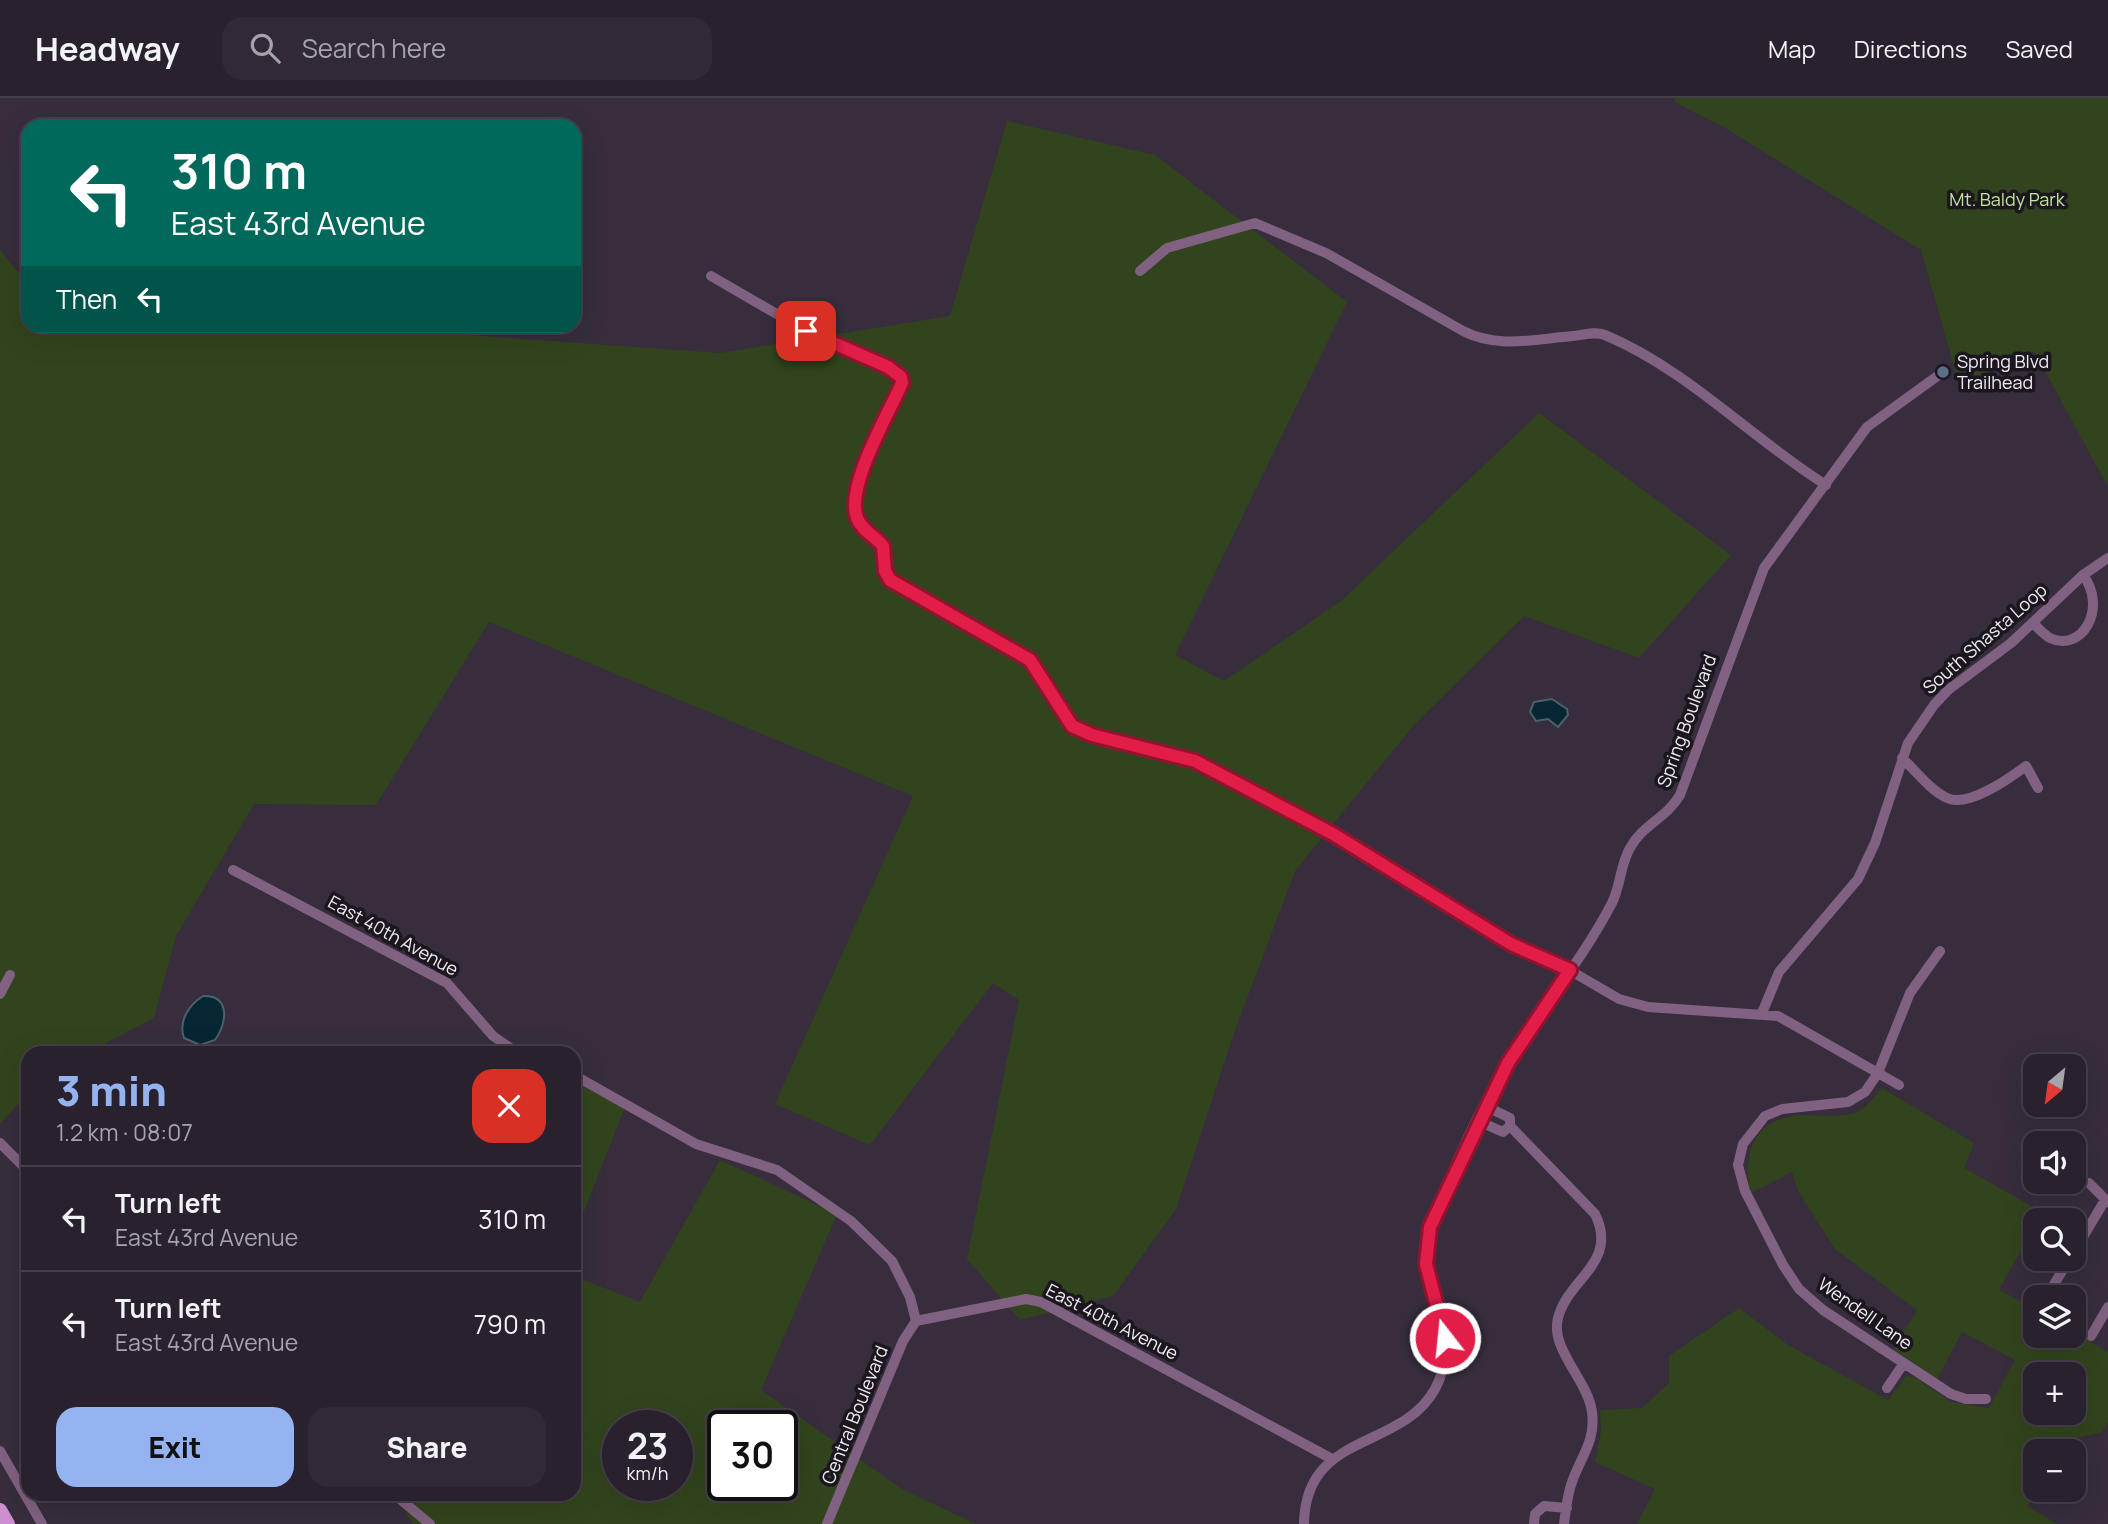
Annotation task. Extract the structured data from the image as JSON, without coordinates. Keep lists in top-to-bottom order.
{
  "streets": {
    "street": [
      "South Shasta Loop",
      "Spring Boulevard",
      "East 40th Avenue",
      "Wendell Lane",
      "Central Boulevard"
    ]
  },
  "crossings": [
    ["Spring Boulevard", "East 40th Avenue"],
    ["East 40th Avenue", "Central Boulevard"]
  ],
  "parks": ["Mt. Baldy Park"],
  "places": ["Spring Blvd Trailhead"],
  "north": "bottom left",
  "page": {
    "header": "Headway",
    "search": "Search here",
    "nav": ["Map", "Directions", "Saved"],
    "turn": ["310 m", "East 43rd Avenue"],
    "then": "Then",
    "heading": ["3 min", "1.2 km · 08:07"],
    "map_buttons": ["+", "−"],
    "list": [
      {
        "name": "Turn left",
        "note": "East 43rd Avenue",
        "value": "310 m"
      },
      {
        "name": "Turn left",
        "note": "East 43rd Avenue",
        "value": "790 m"
      }
    ],
    "buttons": ["Exit", "Share"],
    "speed": "23 km/h",
    "limit": "30"
  }
}
